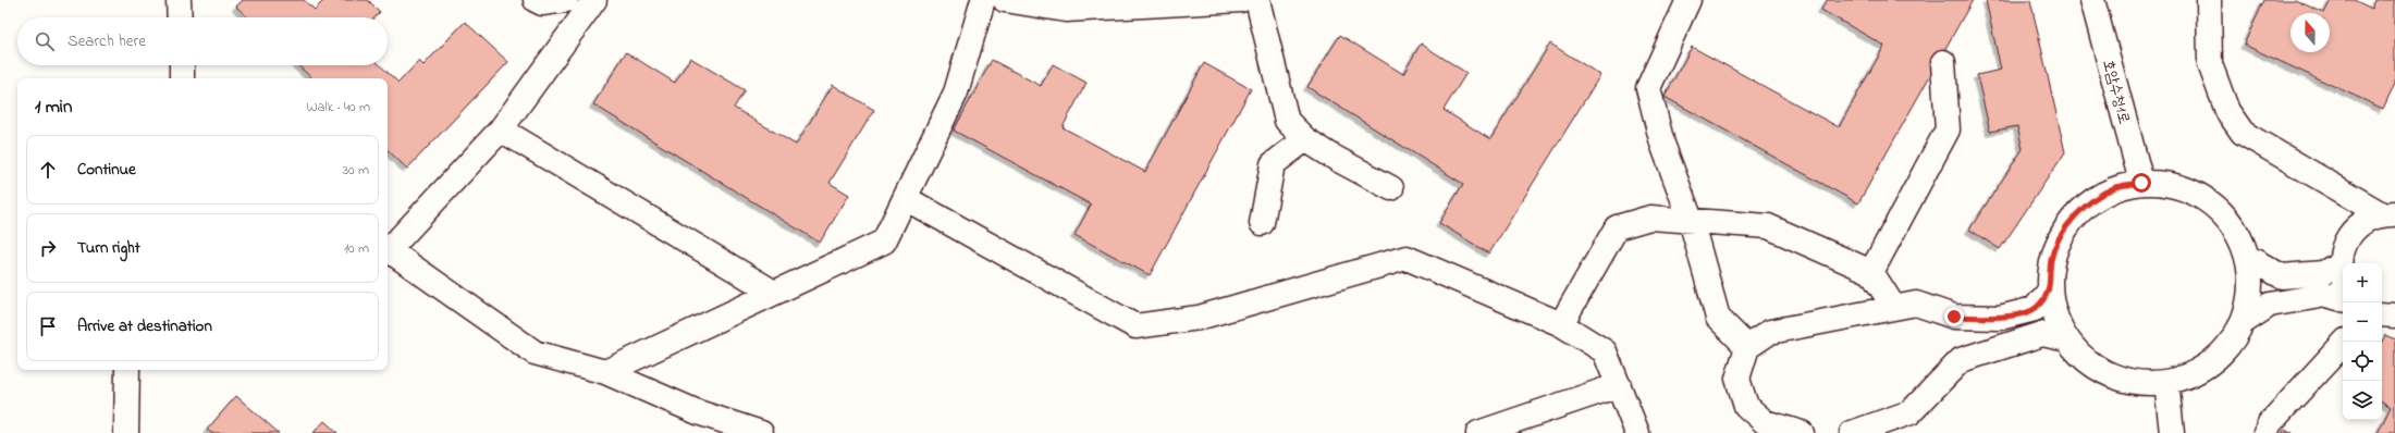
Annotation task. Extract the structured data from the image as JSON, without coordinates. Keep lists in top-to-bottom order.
{
  "streets": {
    "street": ["호암수청1로"]
  },
  "north": "top",
  "page": {
    "search": "Search here",
    "heading": ["1 min", "Walk · 40 m"],
    "list": [
      ["Continue", "30 m"],
      ["Turn right", "10 m"],
      "Arrive at destination"
    ],
    "map_buttons": ["+", "−"]
  }
}
